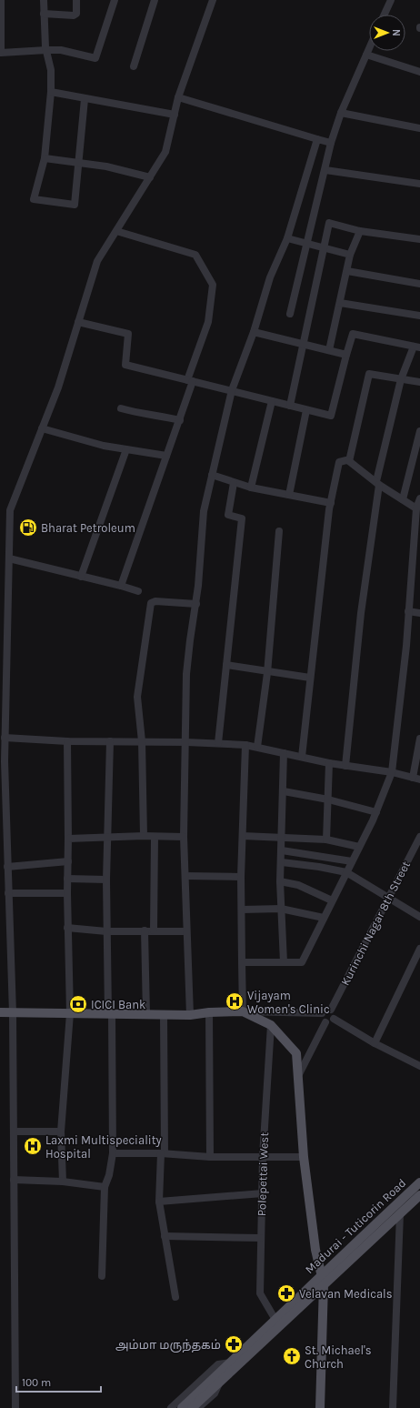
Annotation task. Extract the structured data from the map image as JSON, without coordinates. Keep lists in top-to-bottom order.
{
  "streets": {
    "main road": ["Madurai - Tuticorin Road"],
    "street": ["Kurinchi Nagar 8th Street", "Polepettai West"]
  },
  "crossings": [
    ["Polepettai West", "Madurai - Tuticorin Road"]
  ],
  "places": {
    "fuel station": ["Bharat Petroleum"],
    "hospital": ["Vijayam Women's Clinic", "Laxmi Multispeciality Hospital"],
    "bank": ["ICICI Bank"],
    "pharmacy": ["Velavan Medicals", "அம்மா மருந்தகம்"],
    "church": ["St. Michael's Church"]
  },
  "scale_bar": "100 m",
  "north": "right"
}
